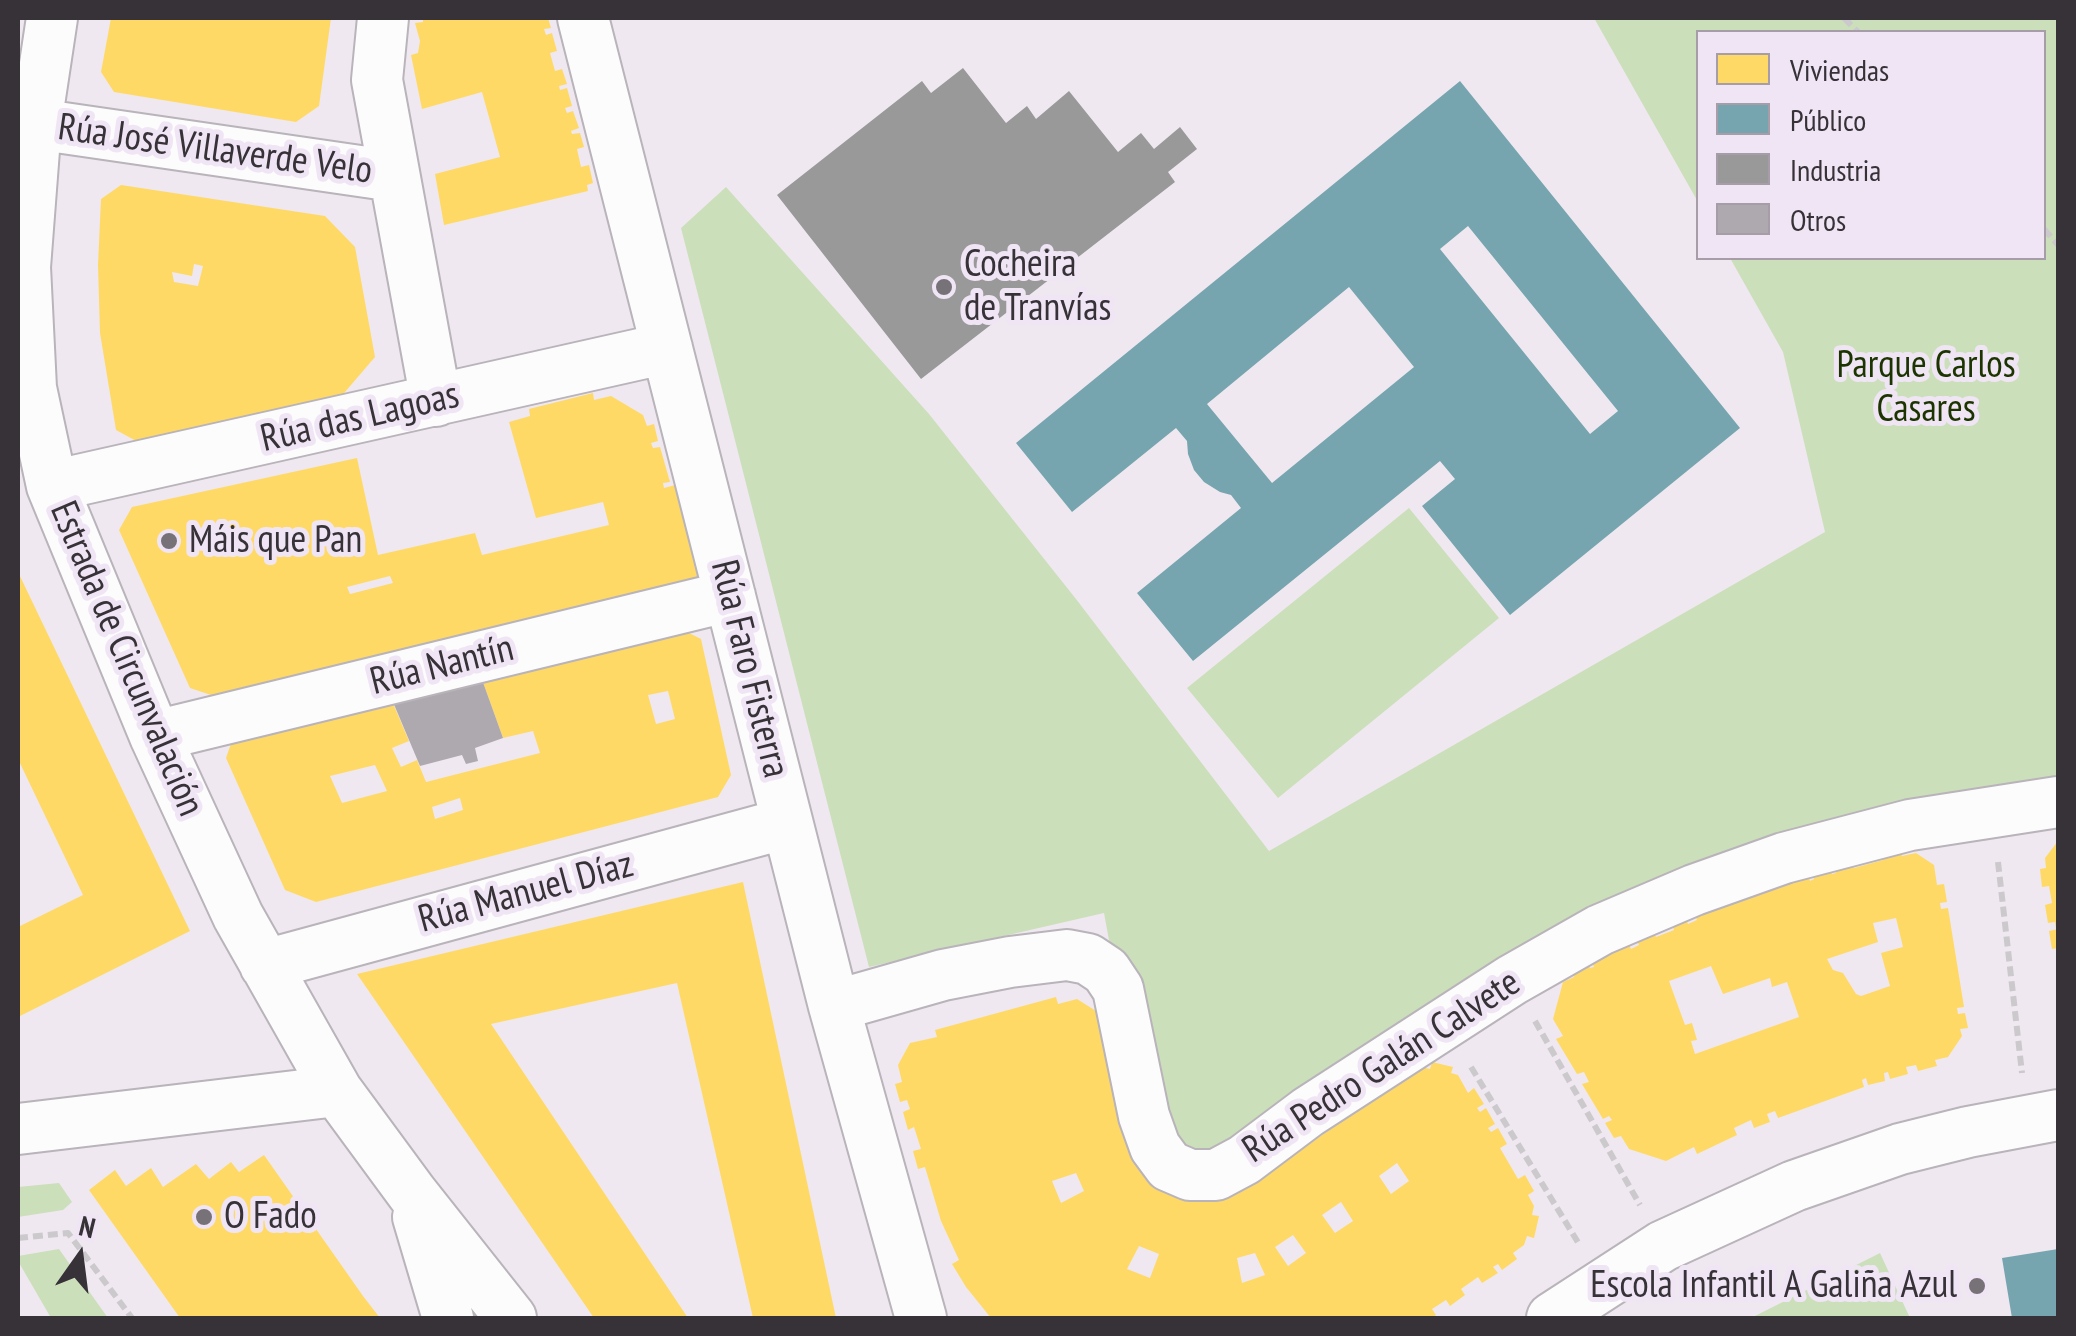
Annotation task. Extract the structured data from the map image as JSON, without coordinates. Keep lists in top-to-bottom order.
{
  "streets": {
    "street": [
      "Rúa José Villaverde Velo",
      "Rúa das Lagoas",
      "Estrada de Circunvalación",
      "Rúa Nantín",
      "Rúa Faro Fisterra",
      "Rúa Manuel Díaz",
      "Rúa Pedro Galán Calvete"
    ]
  },
  "crossings": [
    ["Rúa José Villaverde Velo", "Estrada de Circunvalación"],
    ["Rúa das Lagoas", "Estrada de Circunvalación"],
    ["Rúa das Lagoas", "Rúa Faro Fisterra"],
    ["Estrada de Circunvalación", "Rúa Nantín"],
    ["Estrada de Circunvalación", "Rúa Manuel Díaz"],
    ["Rúa Nantín", "Rúa Faro Fisterra"],
    ["Rúa Faro Fisterra", "Rúa Manuel Díaz"],
    ["Rúa Faro Fisterra", "Rúa Pedro Galán Calvete"]
  ],
  "parks": ["Parque Carlos Casares"],
  "places": [
    "Cocheira de Tranvías",
    "Máis que Pan",
    "O Fado",
    "Escola Infantil A Galiña Azul"
  ],
  "legend": [
    "Viviendas",
    "Público",
    "Industria",
    "Otros"
  ],
  "north": "top"
}
